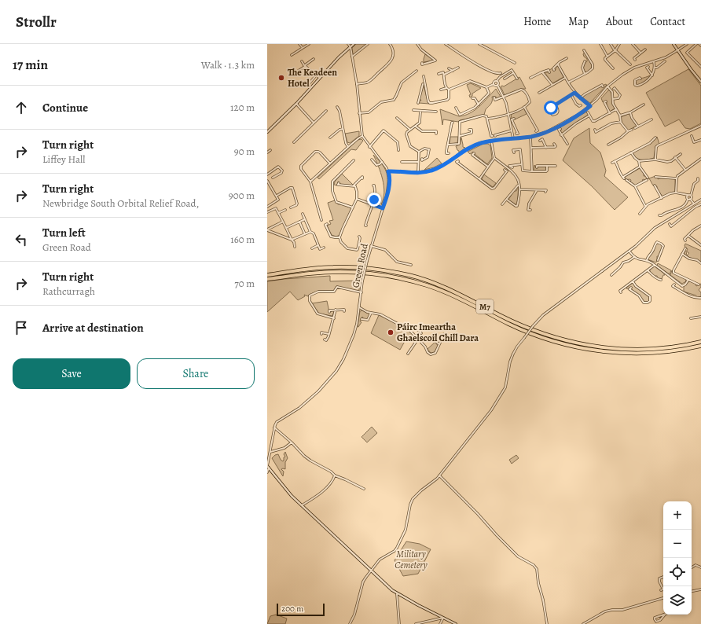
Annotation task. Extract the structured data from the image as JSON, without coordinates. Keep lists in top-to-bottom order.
{
  "streets": {
    "highway": ["M7"],
    "street": ["Green Road"]
  },
  "parks": ["Military Cemetery"],
  "places": ["The Keadeen Hotel", "Páirc Imeartha Ghaelscoil Chill Dara"],
  "scale_bar": "200 m",
  "page": {
    "header": "Strollr",
    "nav": [
      "Home",
      "Map",
      "About",
      "Contact"
    ],
    "heading": ["17 min", "Walk · 1.3 km"],
    "list": [
      ["Continue", "120 m"],
      ["Turn right", "Liffey Hall", "90 m"],
      ["Turn right", "Newbridge South Orbital Relief Road,", "900 m"],
      ["Turn left", "Green Road", "160 m"],
      ["Turn right", "Rathcurragh", "70 m"],
      "Arrive at destination"
    ],
    "buttons": ["Save", "Share"],
    "map_buttons": ["+", "−"],
    "scale": "200 m"
  }
}
